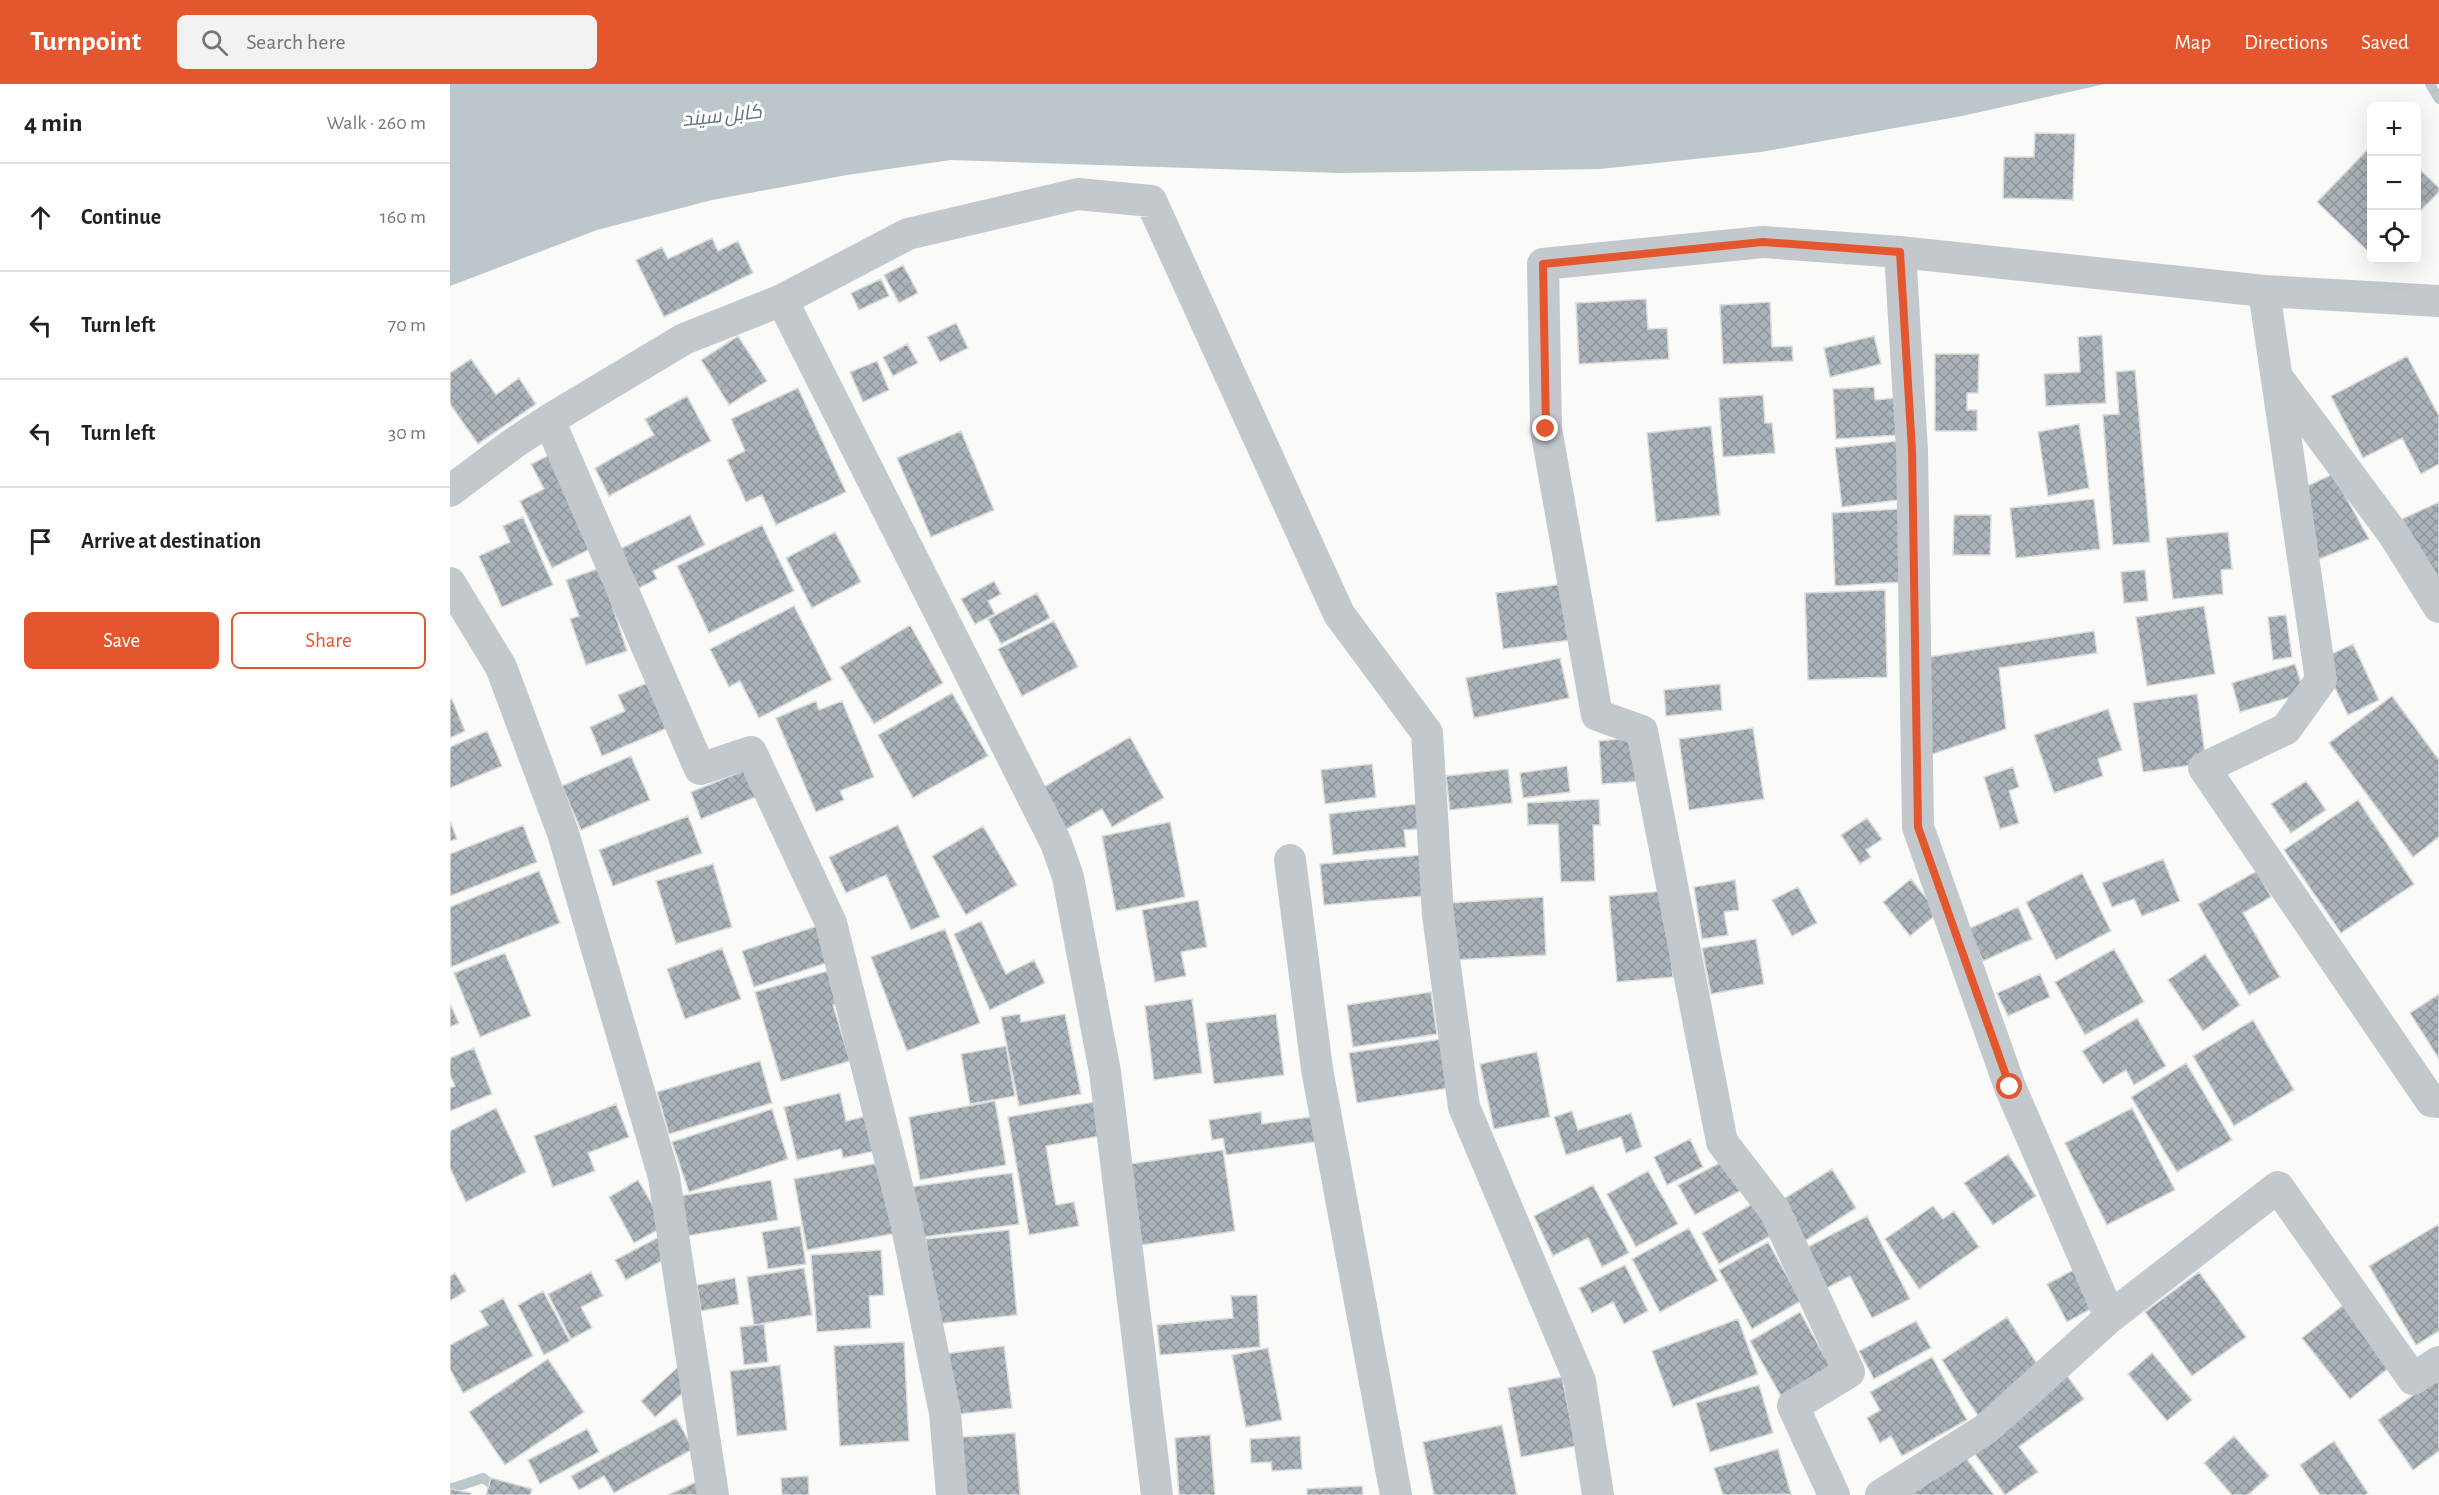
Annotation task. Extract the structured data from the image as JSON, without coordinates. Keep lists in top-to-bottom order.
{
  "water": ["کابل سيند"],
  "page": {
    "header": "Turnpoint",
    "search": "Search here",
    "nav": ["Map", "Directions", "Saved"],
    "heading": ["4 min", "Walk · 260 m"],
    "map_buttons": ["+", "−"],
    "list": [
      ["Continue", "160 m"],
      ["Turn left", "70 m"],
      ["Turn left", "30 m"],
      "Arrive at destination"
    ],
    "buttons": ["Save", "Share"]
  }
}
